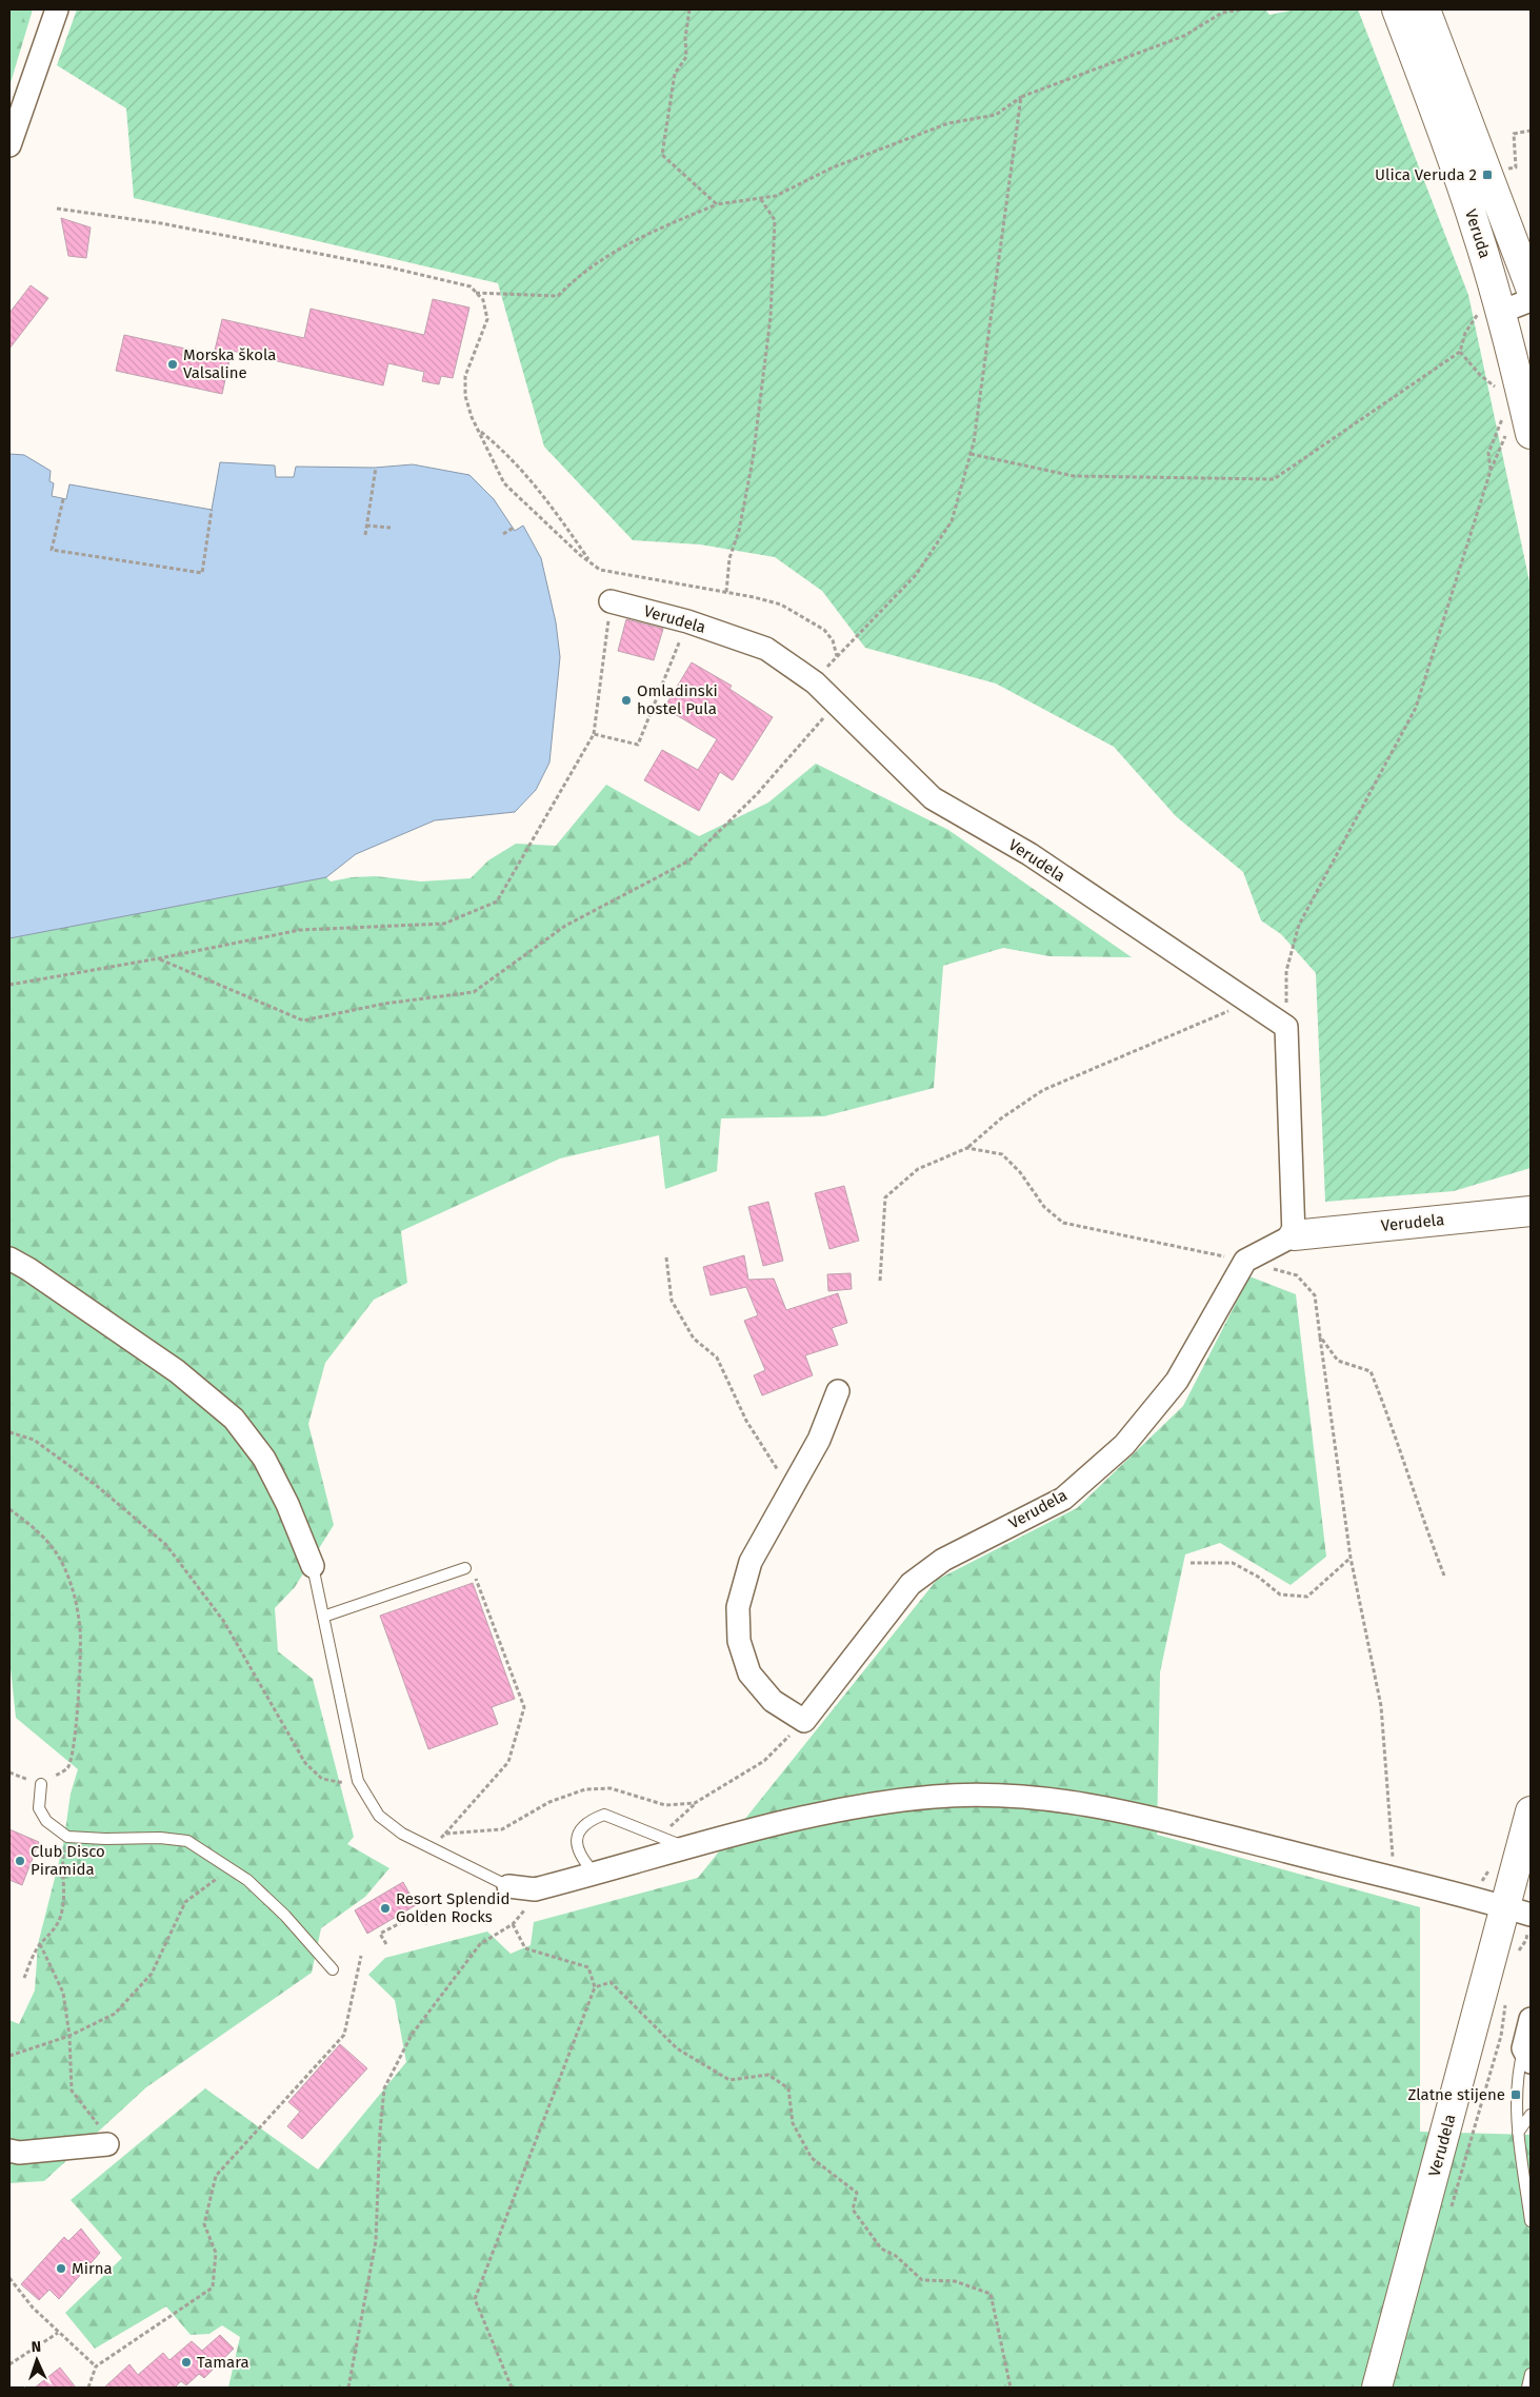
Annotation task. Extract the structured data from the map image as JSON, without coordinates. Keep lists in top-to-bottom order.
{
  "streets": {
    "main road": ["Veruda", "Verudela"]
  },
  "places": {
    "transit": ["Ulica Veruda 2", "Zlatne stijene"],
    "other": [
      "Morska škola Valsaline",
      "Omladinski hostel Pula",
      "Club Disco Piramida",
      "Resort Splendid Golden Rocks",
      "Mirna",
      "Tamara"
    ]
  },
  "north": "top"
}
